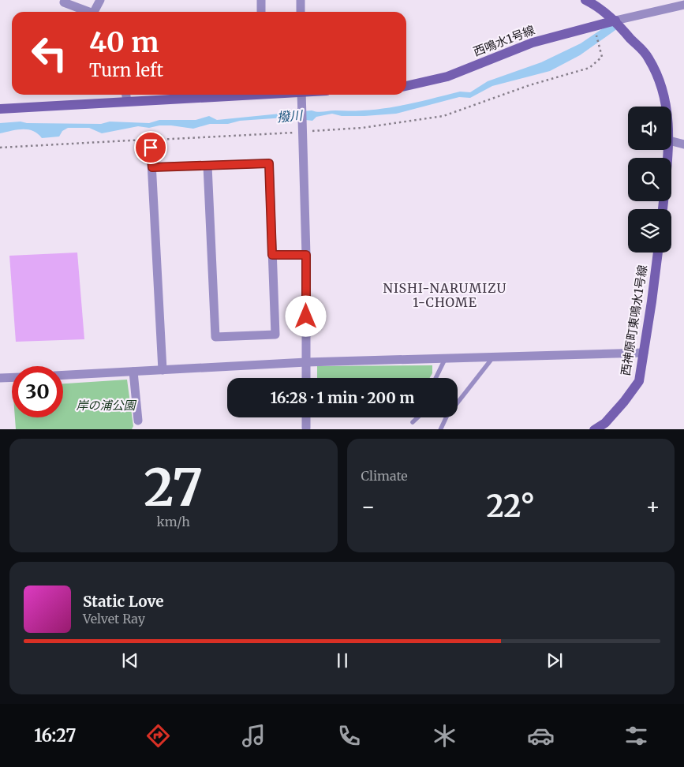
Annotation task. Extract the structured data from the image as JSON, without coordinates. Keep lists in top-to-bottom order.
{
  "streets": {
    "street": ["西鳴水1号線", "西神原町東鳴水1号線"]
  },
  "districts": ["NISHI-NARUMIZU 1-CHOME"],
  "water": ["撥川"],
  "parks": ["岸の浦公園"],
  "page": {
    "turn": ["40 m", "Turn left"],
    "limit": "30",
    "trip": "16:28 · 1 min · 200 m",
    "tile": [
      ["27", "km/h"],
      "Climate"
    ],
    "heat": ["−", "22°", "+"],
    "song": ["Static Love", "Velvet Ray"],
    "tabs": "16:27"
  }
}
